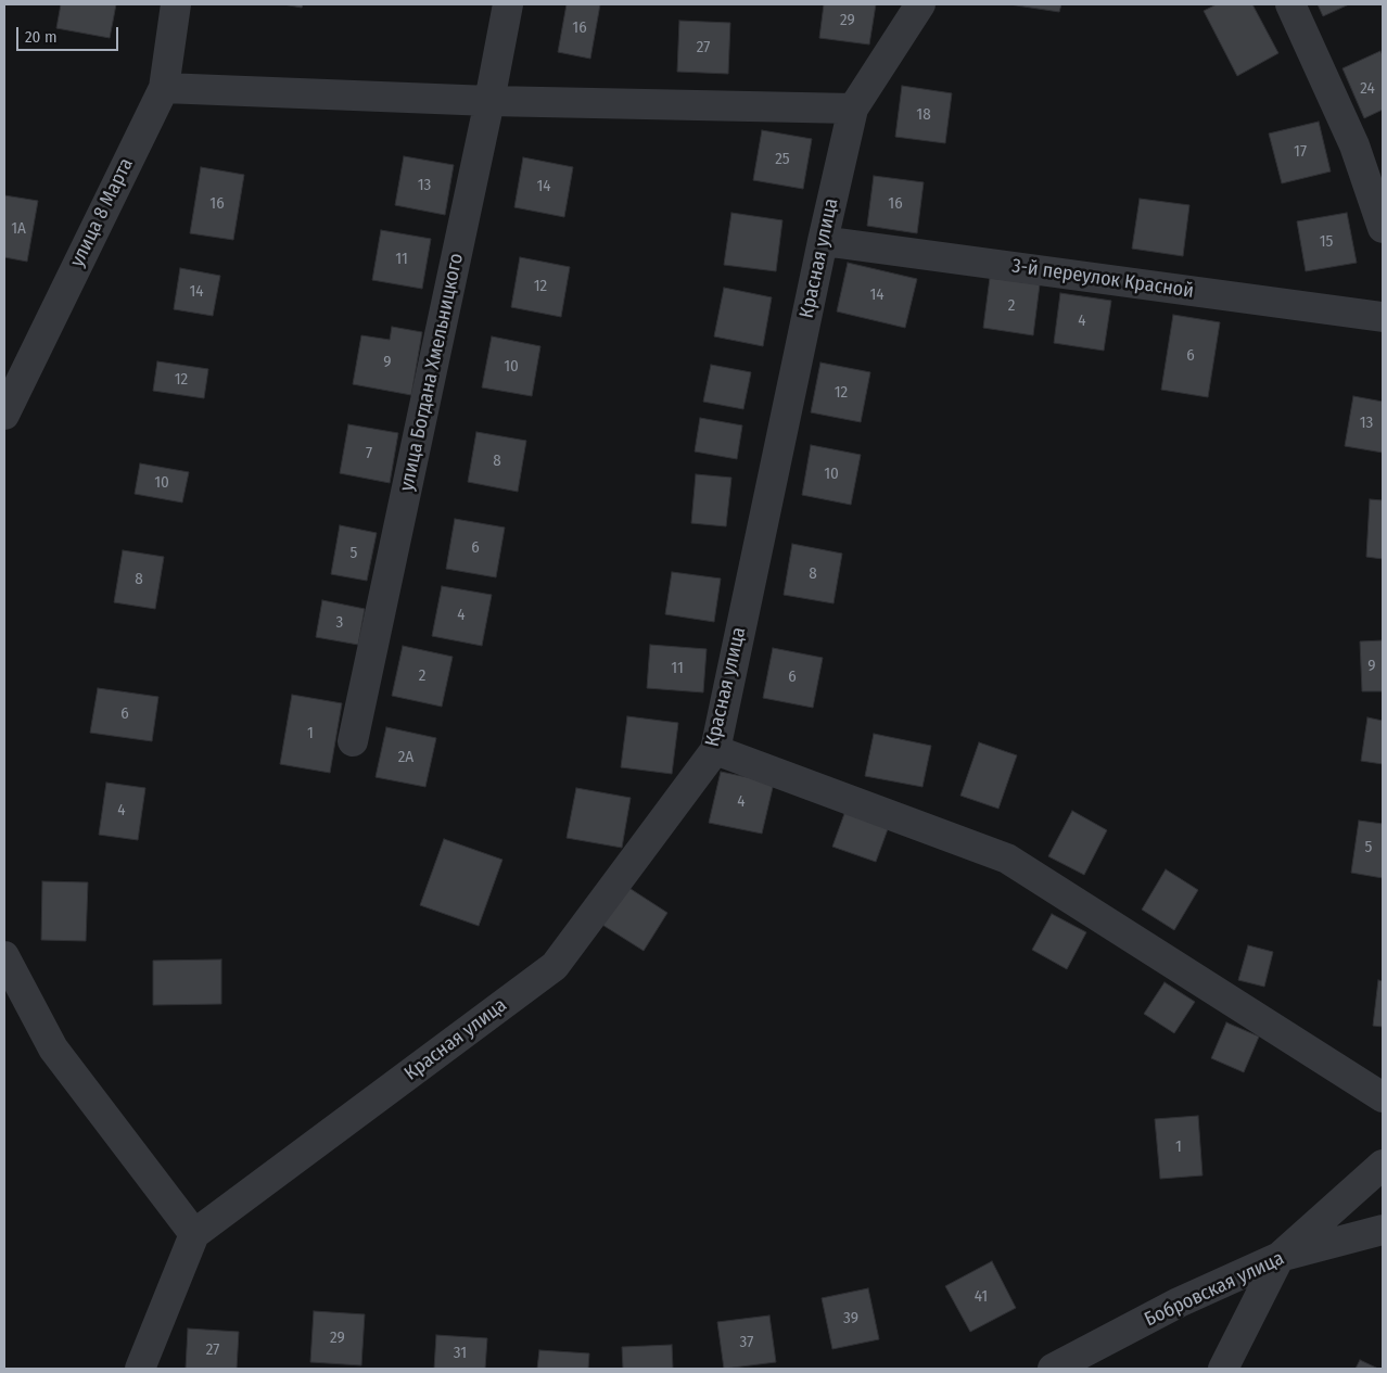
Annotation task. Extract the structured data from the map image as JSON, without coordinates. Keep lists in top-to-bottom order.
{
  "streets": {
    "street": [
      "улица 8 Марта",
      "Красная улица",
      "3-й переулок Красной",
      "улица Богдана Хмельницкого",
      "Бобровская улица"
    ]
  },
  "crossings": [
    ["Красная улица", "3-й переулок Красной"]
  ],
  "house_numbers": [
    "29",
    "16",
    "27",
    "24",
    "18",
    "17",
    "25",
    "13",
    "14",
    "16",
    "16",
    "1А",
    "15",
    "11",
    "12",
    "14",
    "14",
    "2",
    "4",
    "6",
    "9",
    "10",
    "12",
    "12",
    "13",
    "7",
    "8",
    "10",
    "10",
    "6",
    "5",
    "8",
    "8",
    "4",
    "3",
    "9",
    "11",
    "2",
    "6",
    "6",
    "1",
    "2А",
    "4",
    "4",
    "5",
    "1",
    "41",
    "39",
    "29",
    "37",
    "27",
    "31"
  ],
  "scale_bar": "20 m"
}
